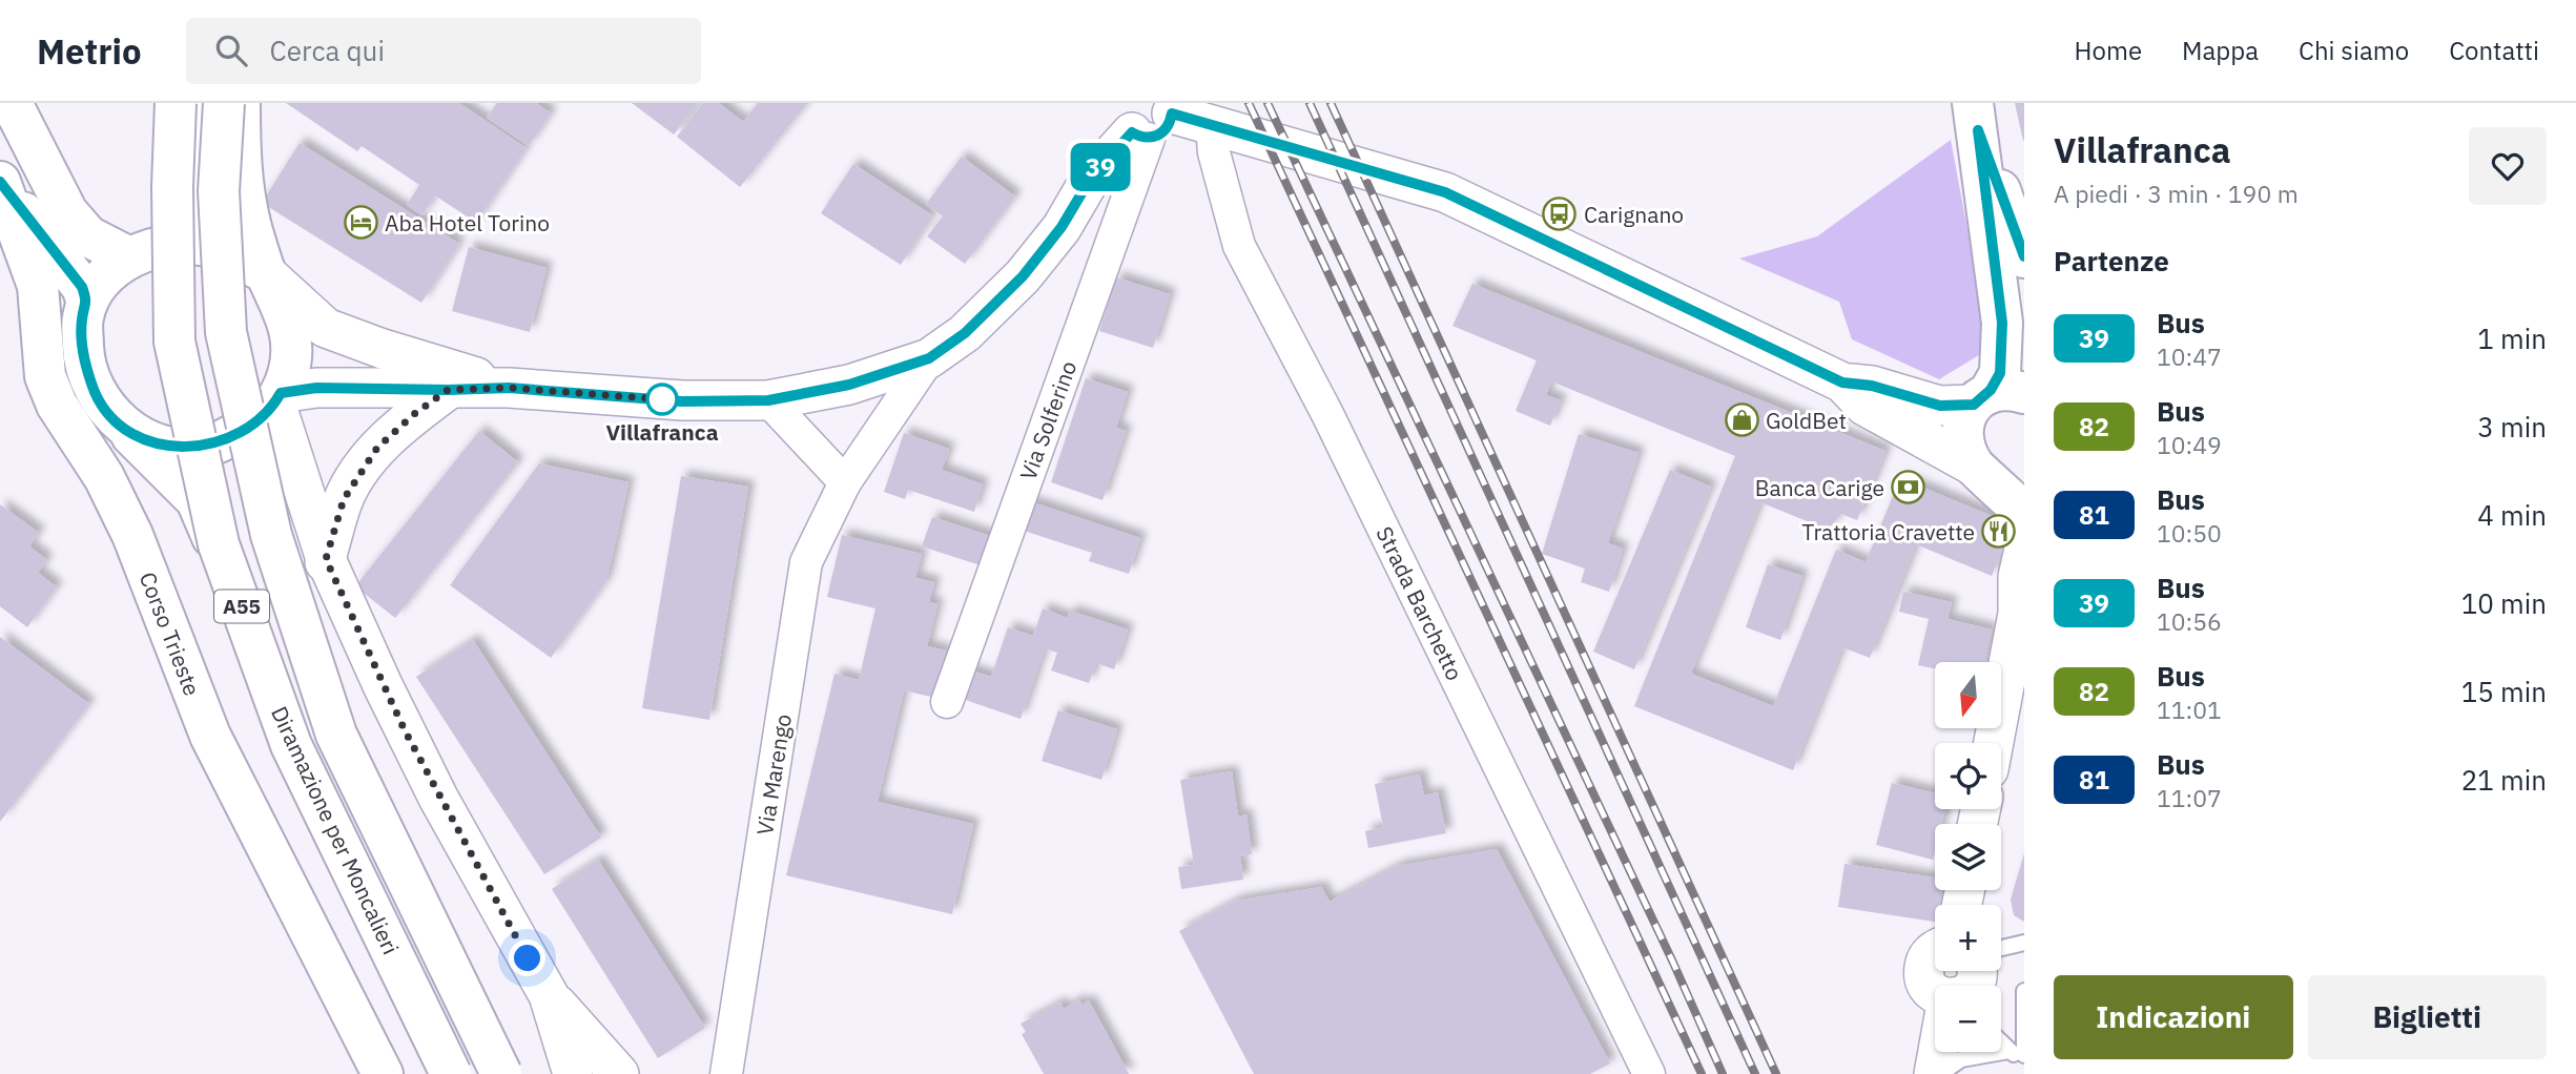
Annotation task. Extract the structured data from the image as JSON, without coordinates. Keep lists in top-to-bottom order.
{
  "streets": {
    "main road": ["A55", "Corso Trieste", "Diramazione per Moncalieri"],
    "street": ["Via Solferino", "Strada Barchetto", "Via Marengo"]
  },
  "places": {
    "bus stop": ["Carignano"],
    "hotel": ["Aba Hotel Torino"],
    "other": ["Villafranca"],
    "shop": ["GoldBet"],
    "bank": ["Banca Carige"],
    "restaurant": ["Trattoria Cravette"]
  },
  "lines": ["bus line 39"],
  "north": "bottom",
  "page": {
    "header": "Metrio",
    "search": "Cerca qui",
    "nav": [
      "Home",
      "Mappa",
      "Chi siamo",
      "Contatti"
    ],
    "on_map": "39",
    "heading": [
      ["Villafranca", "A piedi · 3 min · 190 m"],
      "Partenze"
    ],
    "list": [
      {
        "mark": "39",
        "name": "Bus",
        "note": "10:47",
        "value": "1 min"
      },
      {
        "mark": "82",
        "name": "Bus",
        "note": "10:49",
        "value": "3 min"
      },
      {
        "mark": "81",
        "name": "Bus",
        "note": "10:50",
        "value": "4 min"
      },
      {
        "mark": "39",
        "name": "Bus",
        "note": "10:56",
        "value": "10 min"
      },
      {
        "mark": "82",
        "name": "Bus",
        "note": "11:01",
        "value": "15 min"
      },
      {
        "mark": "81",
        "name": "Bus",
        "note": "11:07",
        "value": "21 min"
      }
    ],
    "map_buttons": ["+", "−"],
    "buttons": ["Indicazioni", "Biglietti"]
  }
}
